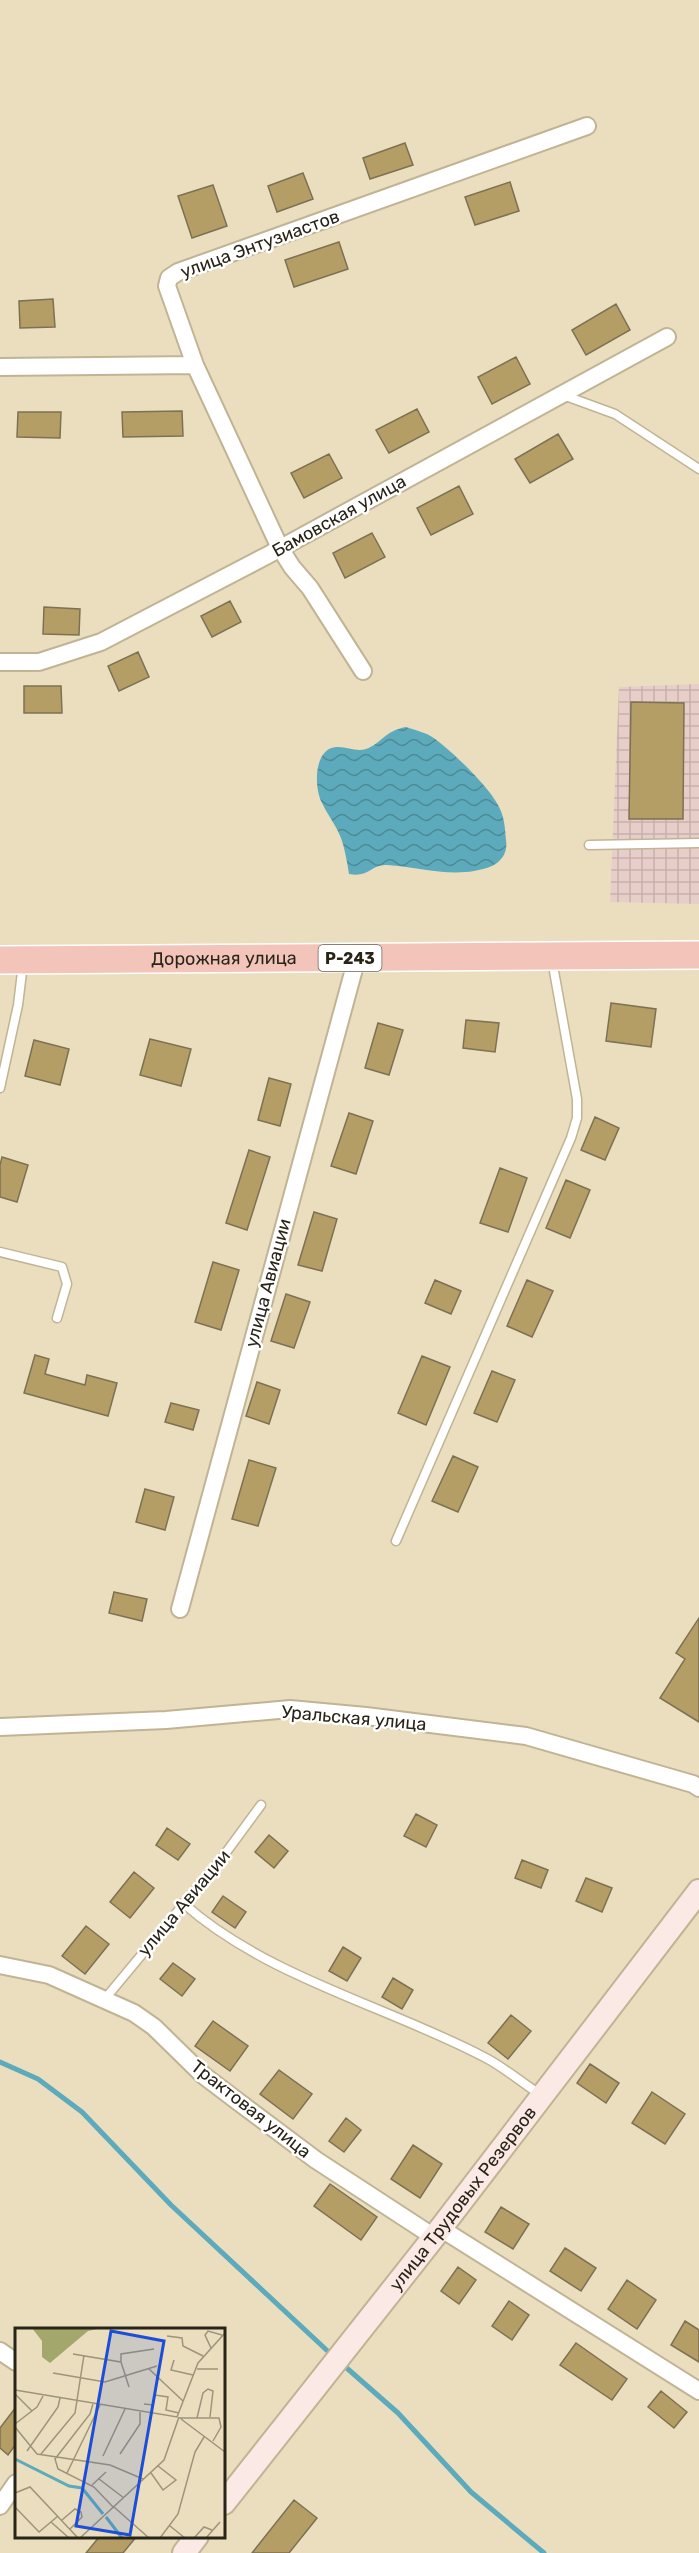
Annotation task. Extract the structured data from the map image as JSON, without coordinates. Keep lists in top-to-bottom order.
{
  "streets": {
    "highway": ["Р-243", "Дорожная улица"],
    "main road": ["улица Трудовых Резервов"],
    "street": [
      "улица Энтузиастов",
      "Бамовская улица",
      "улица Авиации",
      "Уральская улица",
      "Трактовая улица"
    ]
  },
  "crossings": [
    ["Дорожная улица", "улица Авиации"],
    ["улица Авиации", "Трактовая улица"],
    ["Трактовая улица", "улица Трудовых Резервов"]
  ]
}
